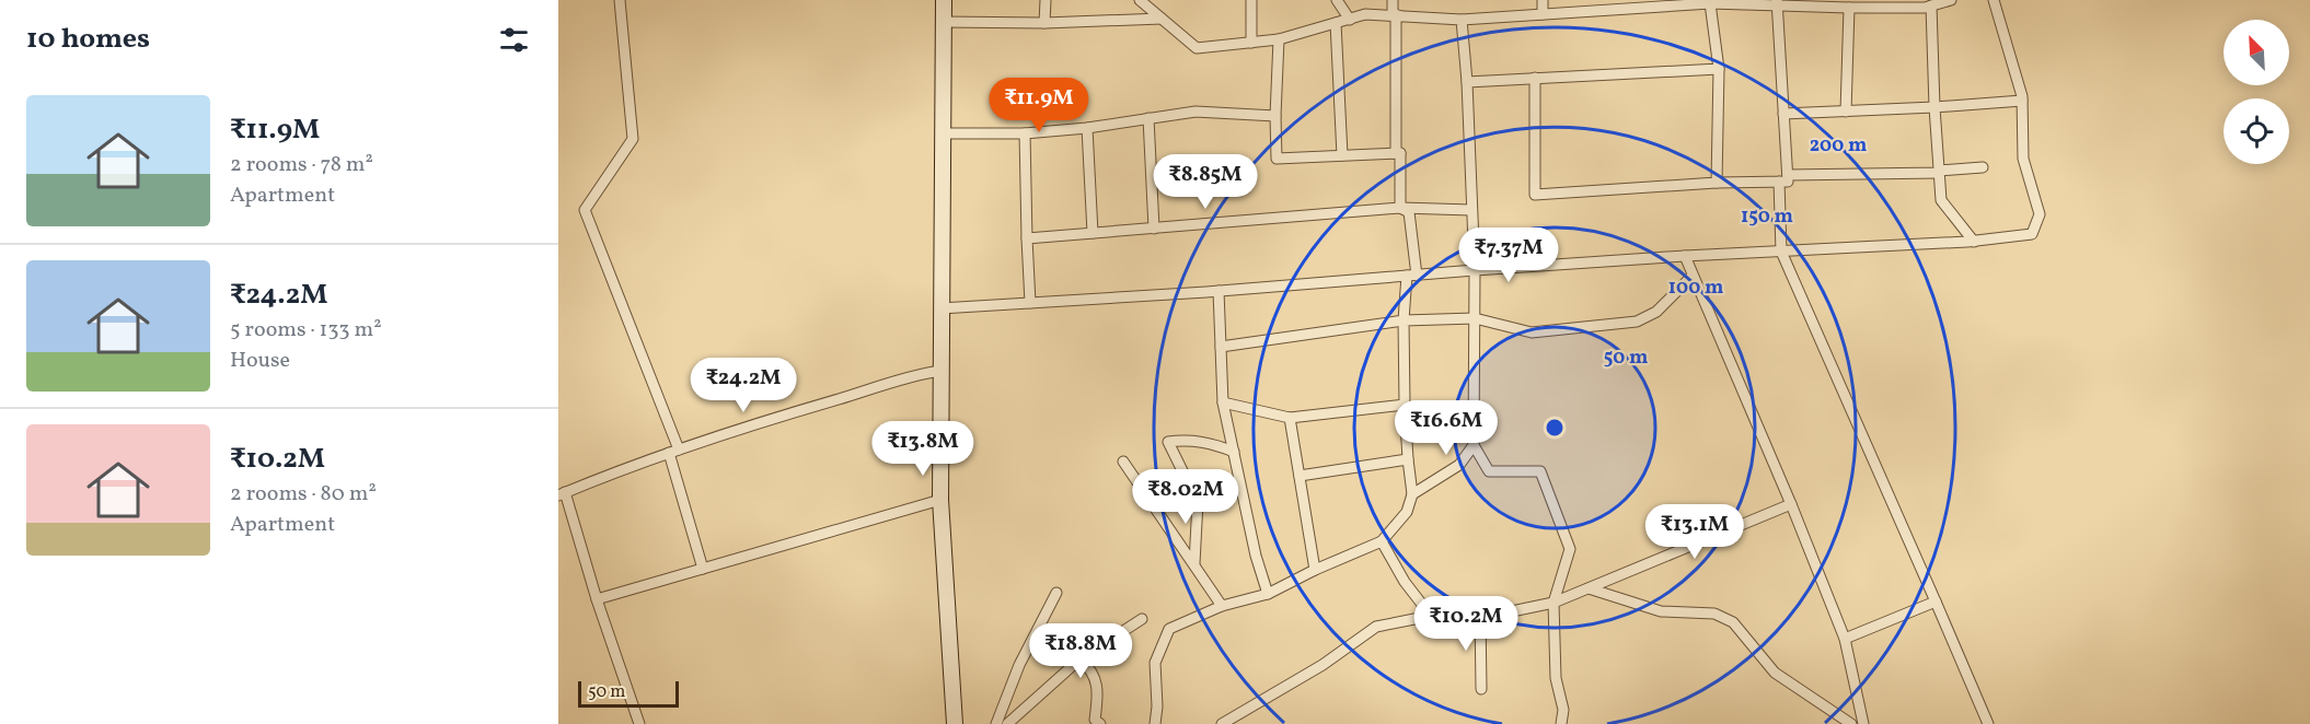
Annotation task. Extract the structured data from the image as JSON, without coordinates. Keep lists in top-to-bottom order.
{
  "scale_bar": "50 m",
  "north": "top left",
  "page": {
    "heading": "10 homes",
    "price": [
      "₹11.9M",
      "₹8.85M",
      "₹7.37M",
      "₹24.2M",
      "₹16.6M",
      "₹13.8M",
      "₹8.02M",
      "₹13.1M",
      "₹10.2M",
      "₹18.8M"
    ],
    "list": [
      {
        "name": "₹11.9M",
        "note": "2 rooms · 78 m² · Apartment"
      },
      {
        "name": "₹24.2M",
        "note": "5 rooms · 133 m² · House"
      },
      {
        "name": "₹10.2M",
        "note": "2 rooms · 80 m² · Apartment"
      }
    ],
    "scale": "50 m"
  },
  "rings": [
    "200 m",
    "150 m",
    "100 m",
    "50 m"
  ]
}
